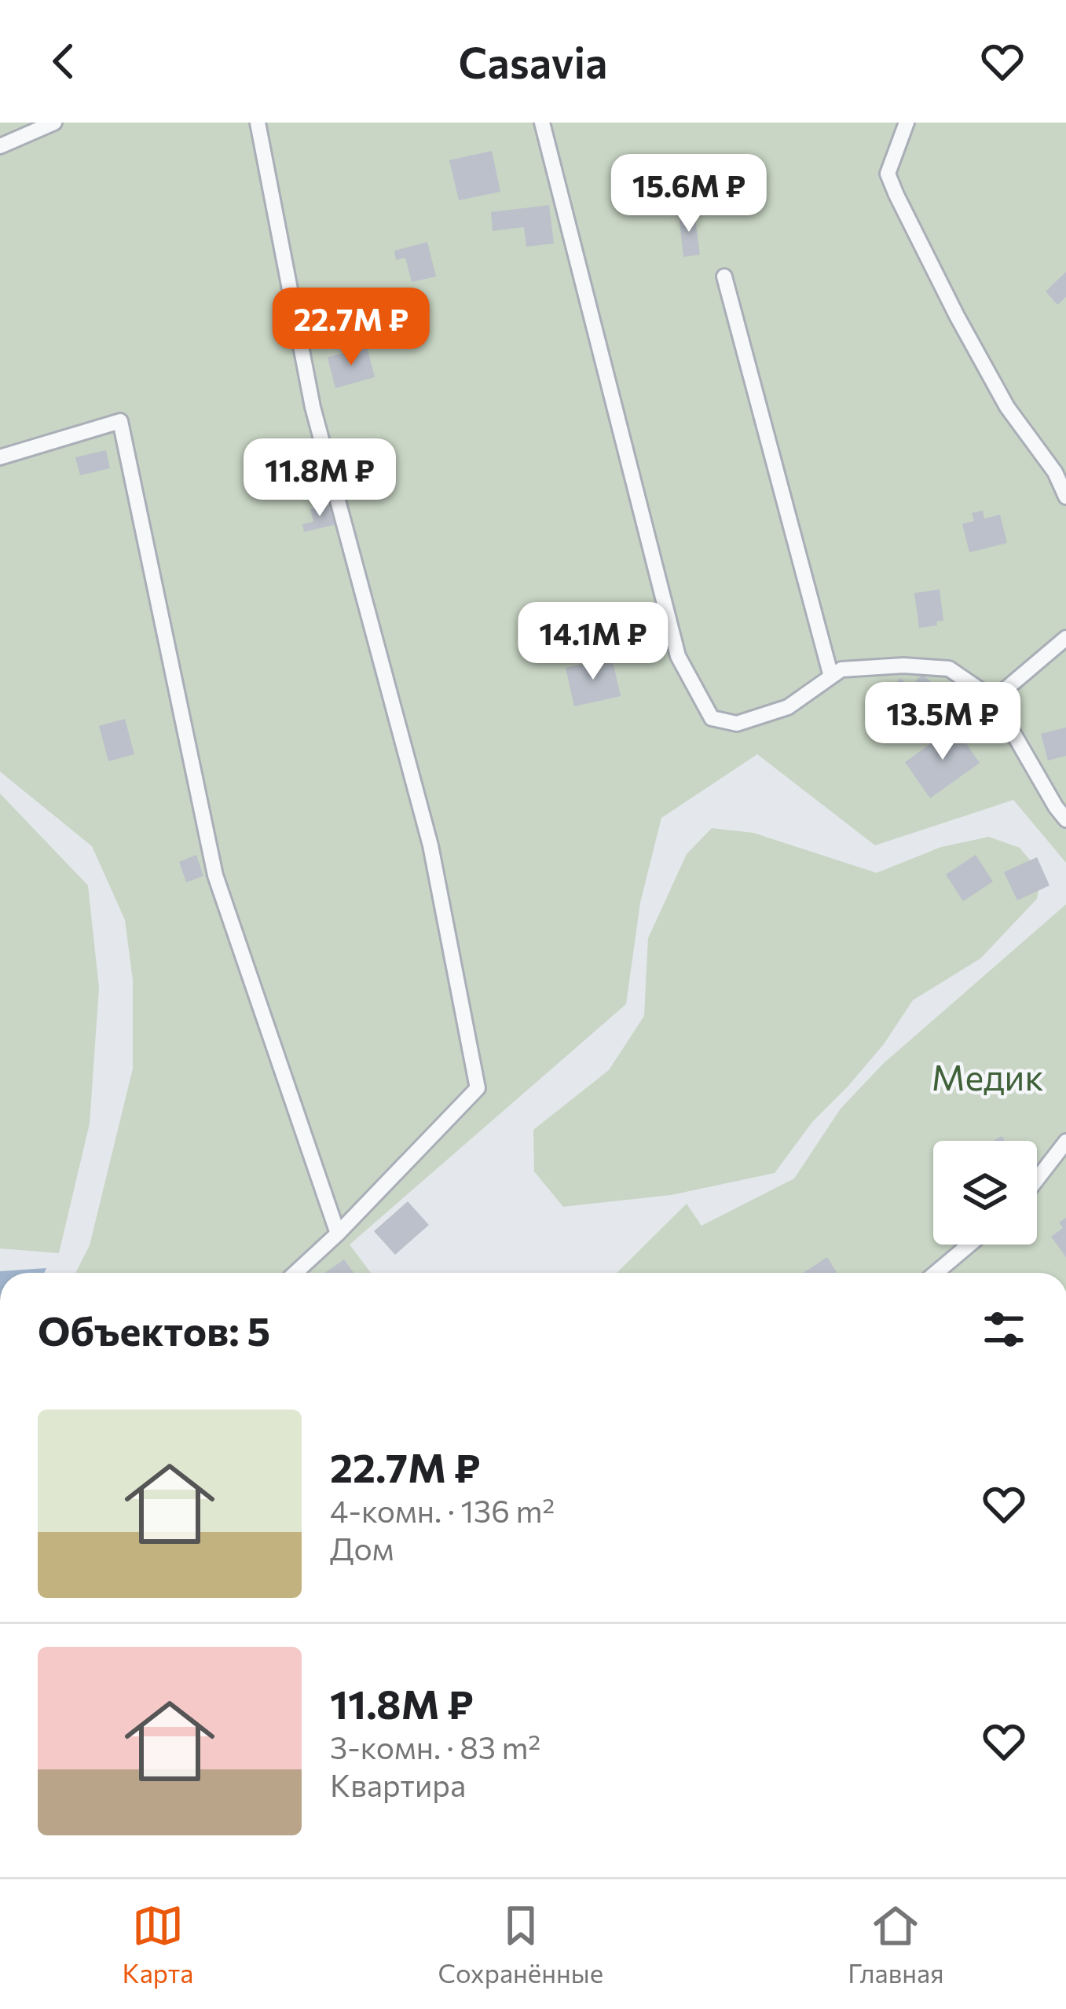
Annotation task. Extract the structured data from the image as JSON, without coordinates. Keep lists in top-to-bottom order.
{
  "parks": ["Медик"],
  "page": {
    "header": "Casavia",
    "price": [
      "15.6M ₽",
      "22.7M ₽",
      "11.8M ₽",
      "14.1M ₽",
      "13.5M ₽"
    ],
    "heading": "Объектов: 5",
    "list": [
      {
        "name": "22.7M ₽",
        "note": "4-комн. · 136 m² · Дом"
      },
      {
        "name": "11.8M ₽",
        "note": "3-комн. · 83 m² · Квартира"
      }
    ],
    "tabs": ["Карта", "Сохранённые", "Главная"]
  }
}
